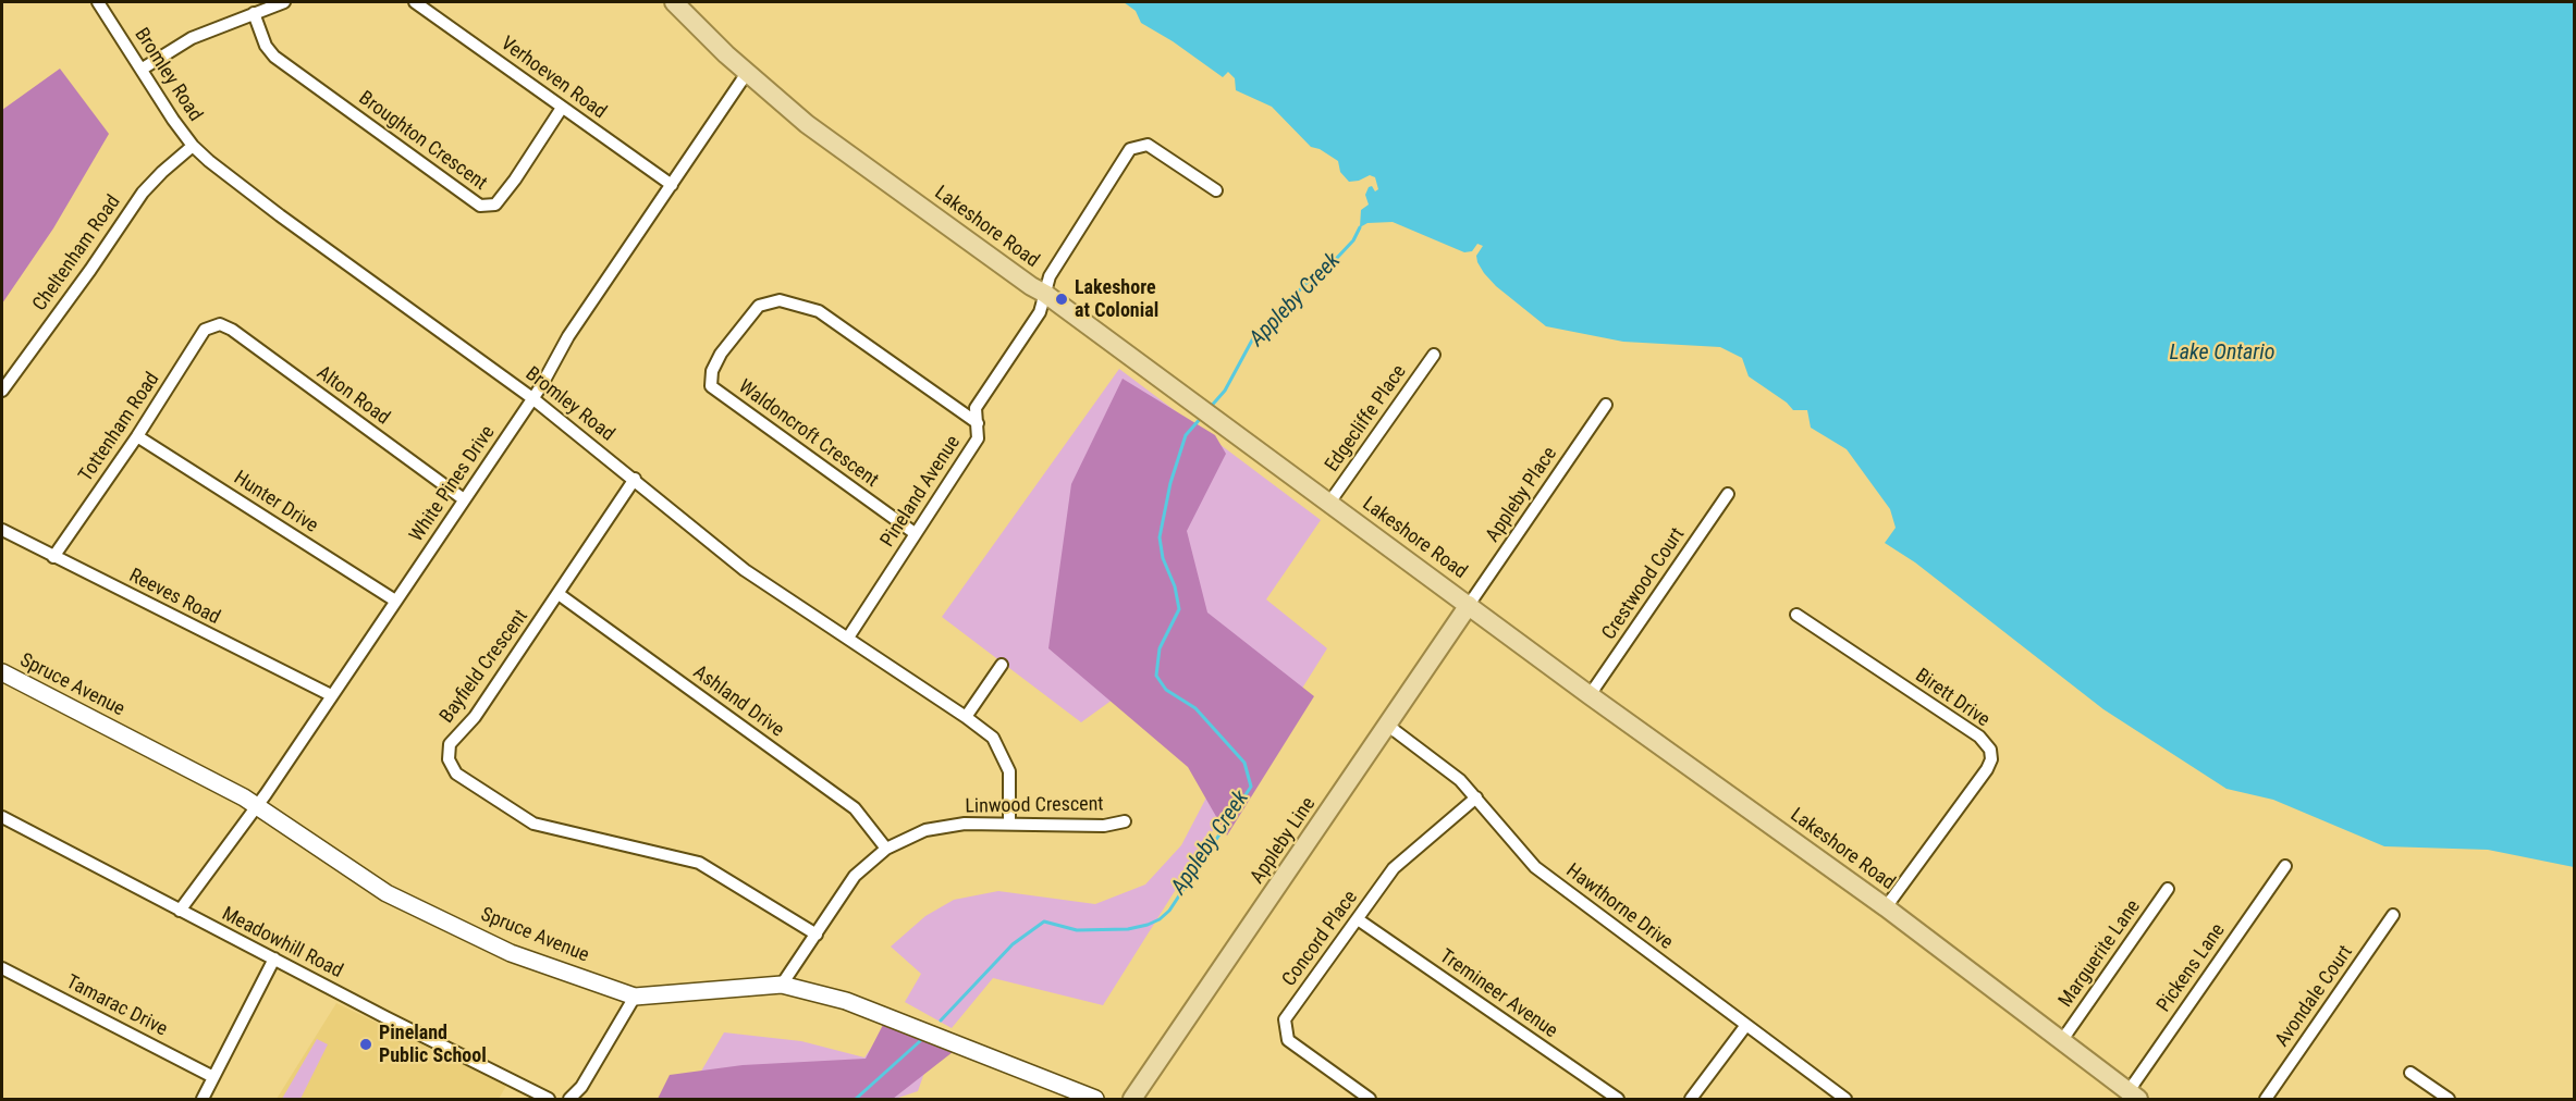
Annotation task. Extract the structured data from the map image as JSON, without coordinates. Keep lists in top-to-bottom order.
{
  "streets": {
    "main road": ["Lakeshore Road", "Appleby Line"],
    "street": [
      "Bromley Road",
      "Verhoeven Road",
      "Broughton Crescent",
      "Cheltenham Road",
      "Alton Road",
      "Edgecliffe Place",
      "Tottenham Road",
      "Waldoncroft Crescent",
      "White Pines Drive",
      "Pineland Avenue",
      "Appleby Place",
      "Hunter Drive",
      "Crestwood Court",
      "Reeves Road",
      "Bayfield Crescent",
      "Spruce Avenue",
      "Birett Drive",
      "Ashland Drive",
      "Linwood Crescent",
      "Hawthorne Drive",
      "Concord Place",
      "Meadowhill Road",
      "Marguerite Lane",
      "Pickens Lane",
      "Tremineer Avenue",
      "Avondale Court",
      "Tamarac Drive"
    ]
  },
  "crossings": [
    ["Bromley Road", "Cheltenham Road"],
    ["Bromley Road", "White Pines Drive"],
    ["Bromley Road", "Pineland Avenue"],
    ["Bromley Road", "Bayfield Crescent"],
    ["Bromley Road", "Linwood Crescent"],
    ["Verhoeven Road", "Broughton Crescent"],
    ["Verhoeven Road", "White Pines Drive"],
    ["Lakeshore Road", "Edgecliffe Place"],
    ["Lakeshore Road", "White Pines Drive"],
    ["Lakeshore Road", "Pineland Avenue"],
    ["Lakeshore Road", "Appleby Place"],
    ["Lakeshore Road", "Crestwood Court"],
    ["Lakeshore Road", "Birett Drive"],
    ["Lakeshore Road", "Appleby Line"],
    ["Lakeshore Road", "Marguerite Lane"],
    ["Lakeshore Road", "Pickens Lane"],
    ["Alton Road", "Tottenham Road"],
    ["Alton Road", "White Pines Drive"],
    ["Tottenham Road", "Hunter Drive"],
    ["Tottenham Road", "Reeves Road"],
    ["Waldoncroft Crescent", "Pineland Avenue"],
    ["White Pines Drive", "Hunter Drive"],
    ["White Pines Drive", "Reeves Road"],
    ["White Pines Drive", "Spruce Avenue"],
    ["White Pines Drive", "Meadowhill Road"],
    ["Appleby Place", "Appleby Line"],
    ["Bayfield Crescent", "Ashland Drive"],
    ["Bayfield Crescent", "Linwood Crescent"],
    ["Spruce Avenue", "Linwood Crescent"],
    ["Ashland Drive", "Linwood Crescent"],
    ["Appleby Line", "Hawthorne Drive"],
    ["Hawthorne Drive", "Concord Place"],
    ["Concord Place", "Tremineer Avenue"]
  ],
  "water": ["Appleby Creek", "Lake Ontario"],
  "places": ["Lakeshore at Colonial", "Pineland Public School"]
}
